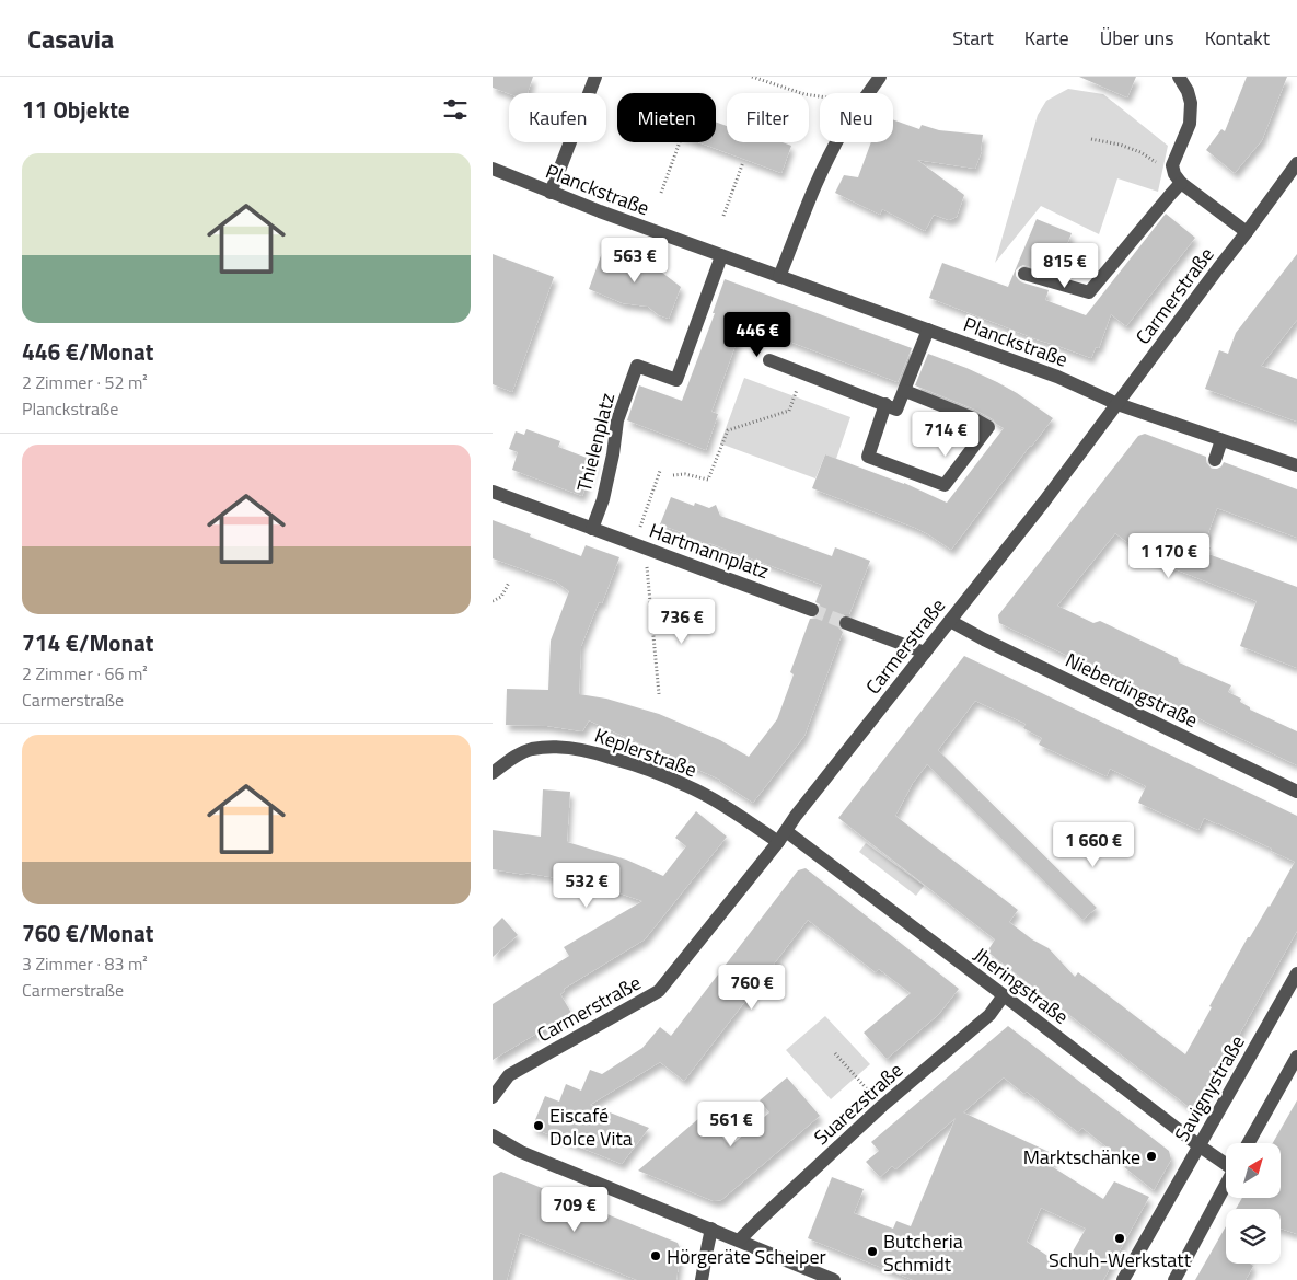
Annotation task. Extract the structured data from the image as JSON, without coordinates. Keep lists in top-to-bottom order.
{
  "streets": {
    "street": [
      "Planckstraße",
      "Carmerstraße",
      "Thielenplatz",
      "Hartmannplatz",
      "Nieberdingstraße",
      "Keplerstraße",
      "Jheringstraße",
      "Savignystraße",
      "Suarezstraße"
    ]
  },
  "crossings": [
    ["Planckstraße", "Carmerstraße"],
    ["Planckstraße", "Thielenplatz"],
    ["Carmerstraße", "Nieberdingstraße"],
    ["Carmerstraße", "Keplerstraße"],
    ["Carmerstraße", "Jheringstraße"],
    ["Thielenplatz", "Hartmannplatz"],
    ["Keplerstraße", "Jheringstraße"],
    ["Jheringstraße", "Savignystraße"],
    ["Jheringstraße", "Suarezstraße"]
  ],
  "places": [
    "Eiscafé Dolce Vita",
    "Marktschänke",
    "Schuh-Werkstatt",
    "Butcheria Schmidt",
    "Hörgeräte Scheiper"
  ],
  "north": "top right",
  "page": {
    "header": "Casavia",
    "nav": [
      "Start",
      "Karte",
      "Über uns",
      "Kontakt"
    ],
    "heading": "11 Objekte",
    "chip": [
      "Kaufen",
      "Mieten",
      "Filter",
      "Neu"
    ],
    "list": [
      {
        "name": "446 €/Monat",
        "note": "2 Zimmer · 52 m² · Planckstraße"
      },
      {
        "name": "714 €/Monat",
        "note": "2 Zimmer · 66 m² · Carmerstraße"
      },
      {
        "name": "760 €/Monat",
        "note": "3 Zimmer · 83 m² · Carmerstraße"
      }
    ],
    "price": [
      "563 €",
      "815 €",
      "446 €",
      "714 €",
      "1 170 €",
      "736 €",
      "1 660 €",
      "532 €",
      "760 €",
      "561 €",
      "709 €"
    ]
  }
}
